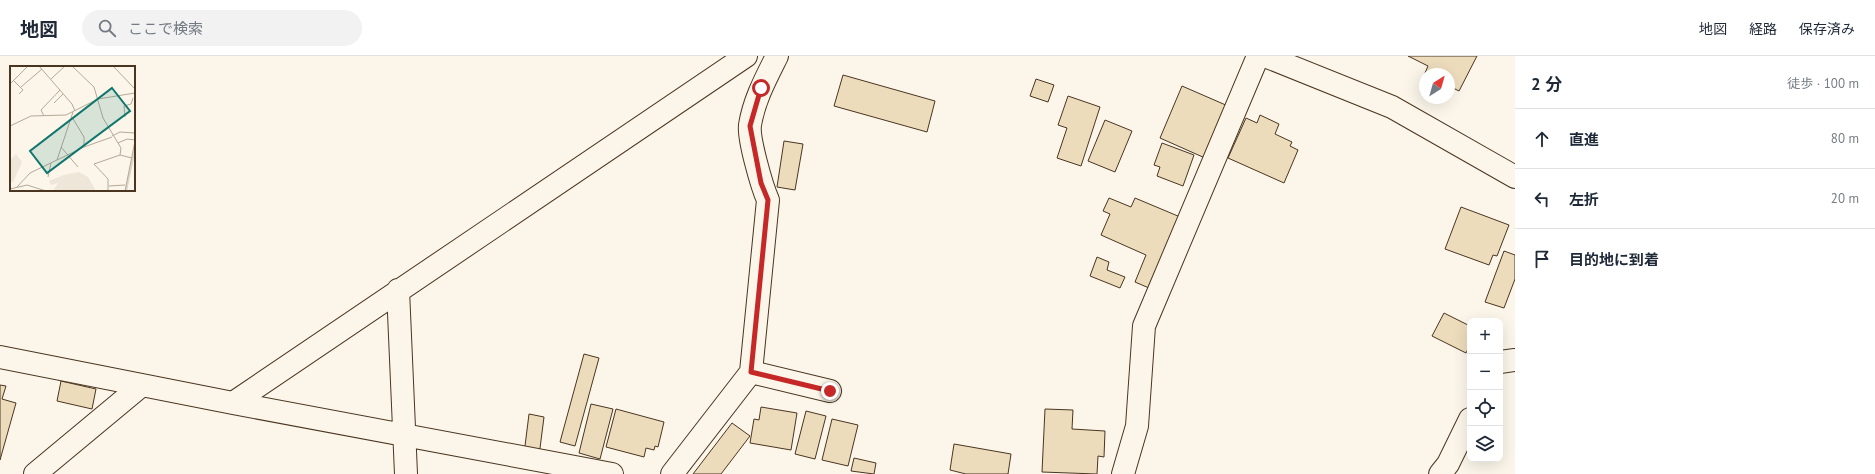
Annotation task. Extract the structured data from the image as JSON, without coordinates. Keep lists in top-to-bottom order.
{
  "north": "top right",
  "page": {
    "header": "地図",
    "search": "ここで検索",
    "nav": ["地図", "経路", "保存済み"],
    "heading": ["2 分", "徒歩 · 100 m"],
    "list": [
      ["直進", "80 m"],
      ["左折", "20 m"],
      "目的地に到着"
    ],
    "map_buttons": ["+", "−"]
  }
}
